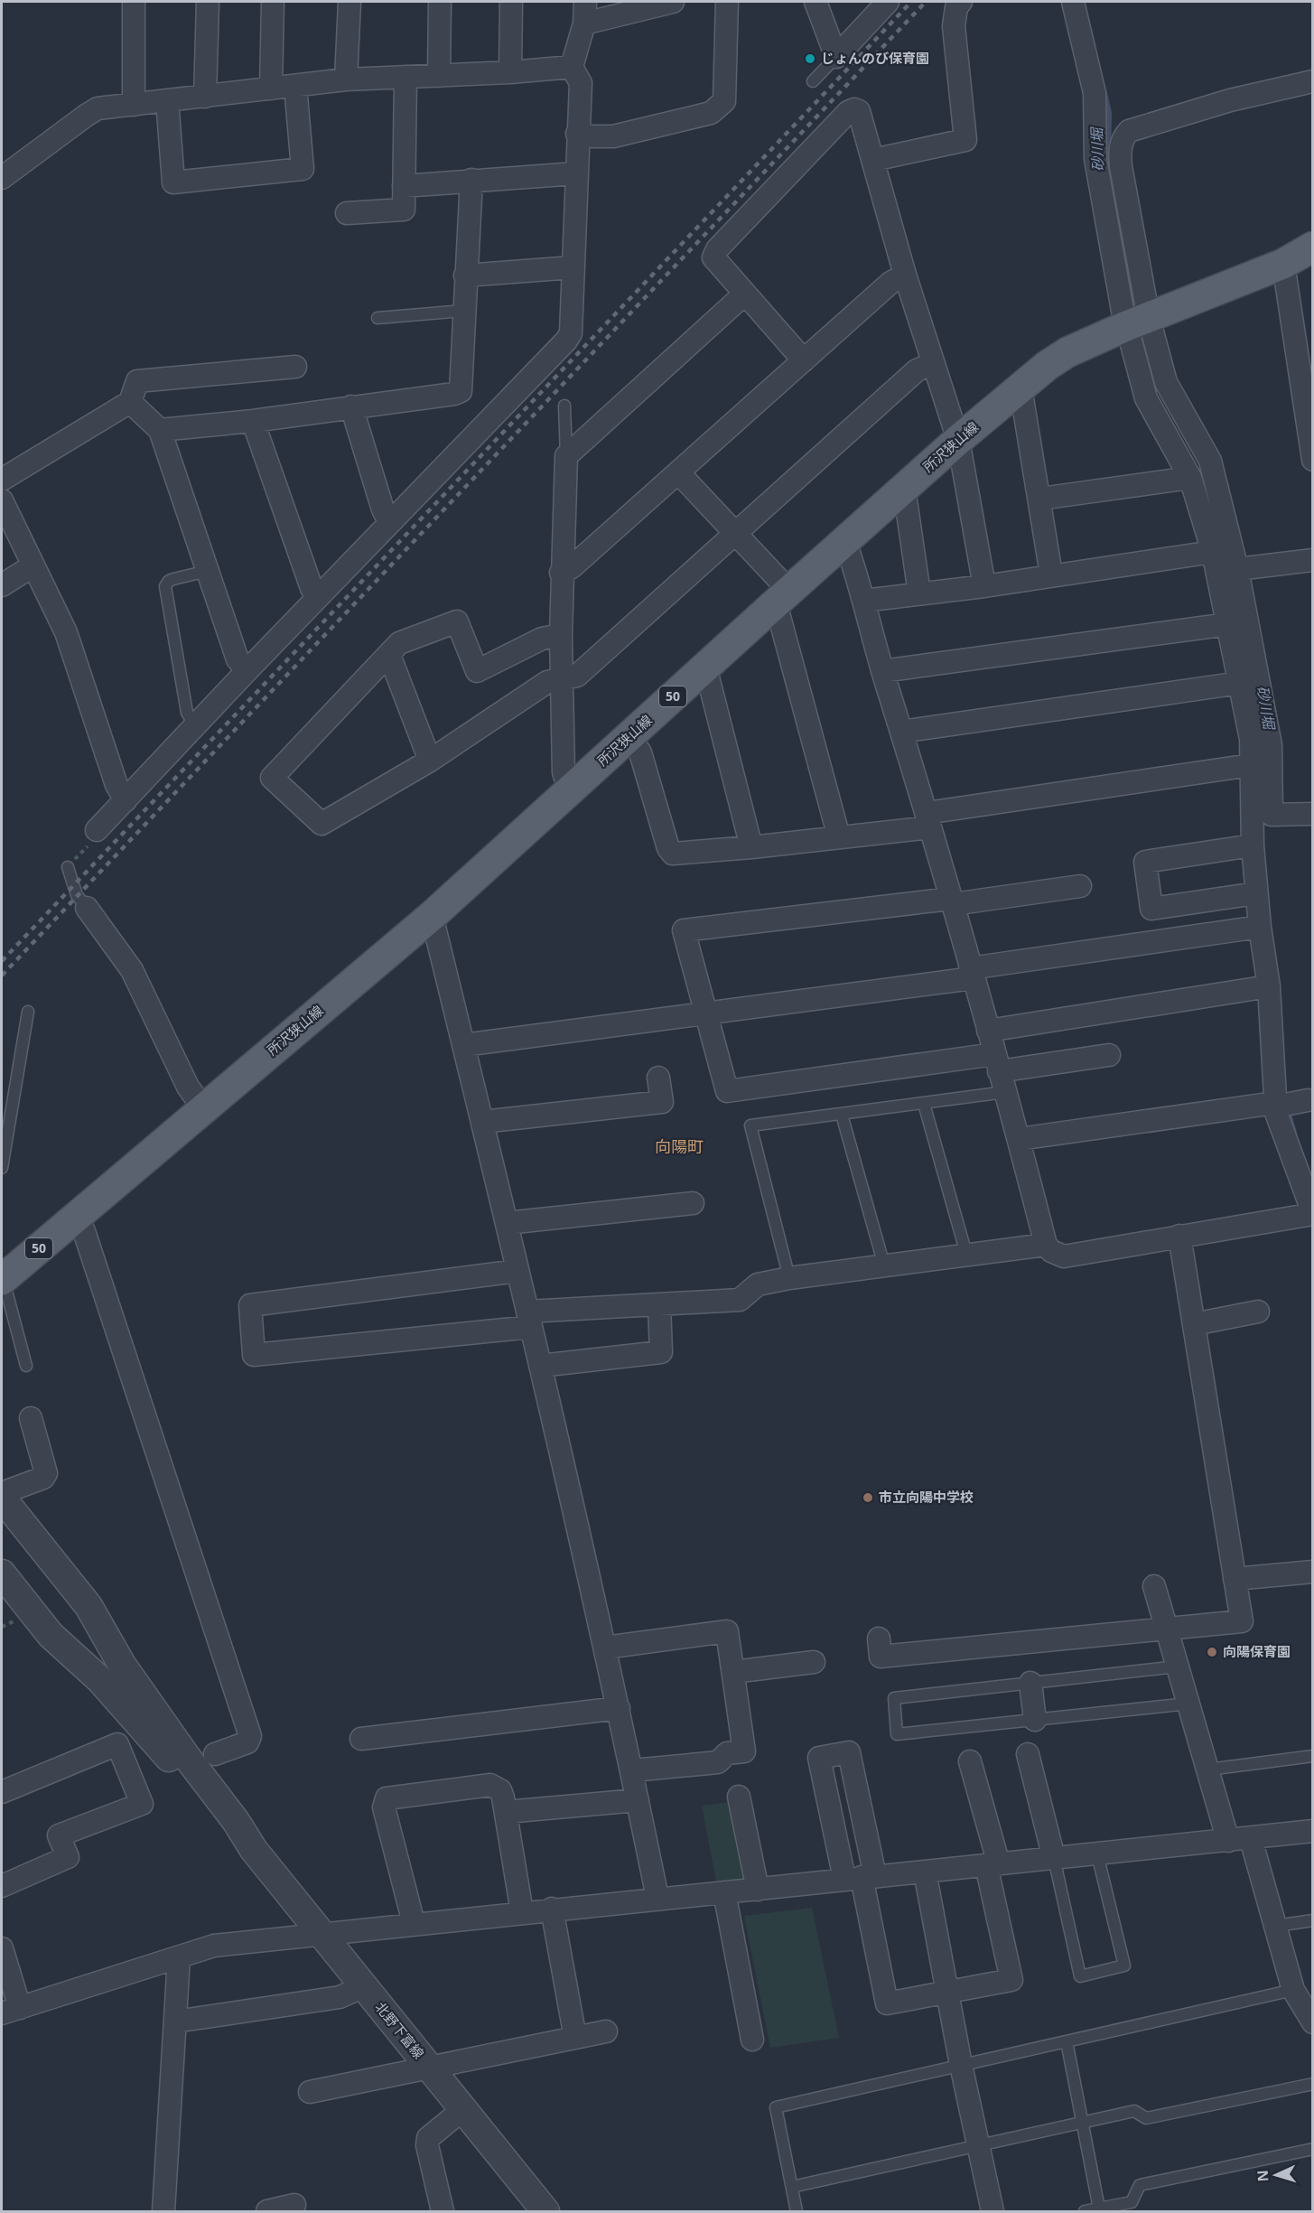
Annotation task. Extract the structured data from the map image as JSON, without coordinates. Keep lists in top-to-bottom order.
{
  "streets": {
    "main road": ["所沢狭山線", "50"],
    "street": ["北野下富線"]
  },
  "districts": ["向陽町"],
  "water": ["砂川堀"],
  "places": ["じょんのび保育園", "市立向陽中学校", "向陽保育園"],
  "north": "left"
}
